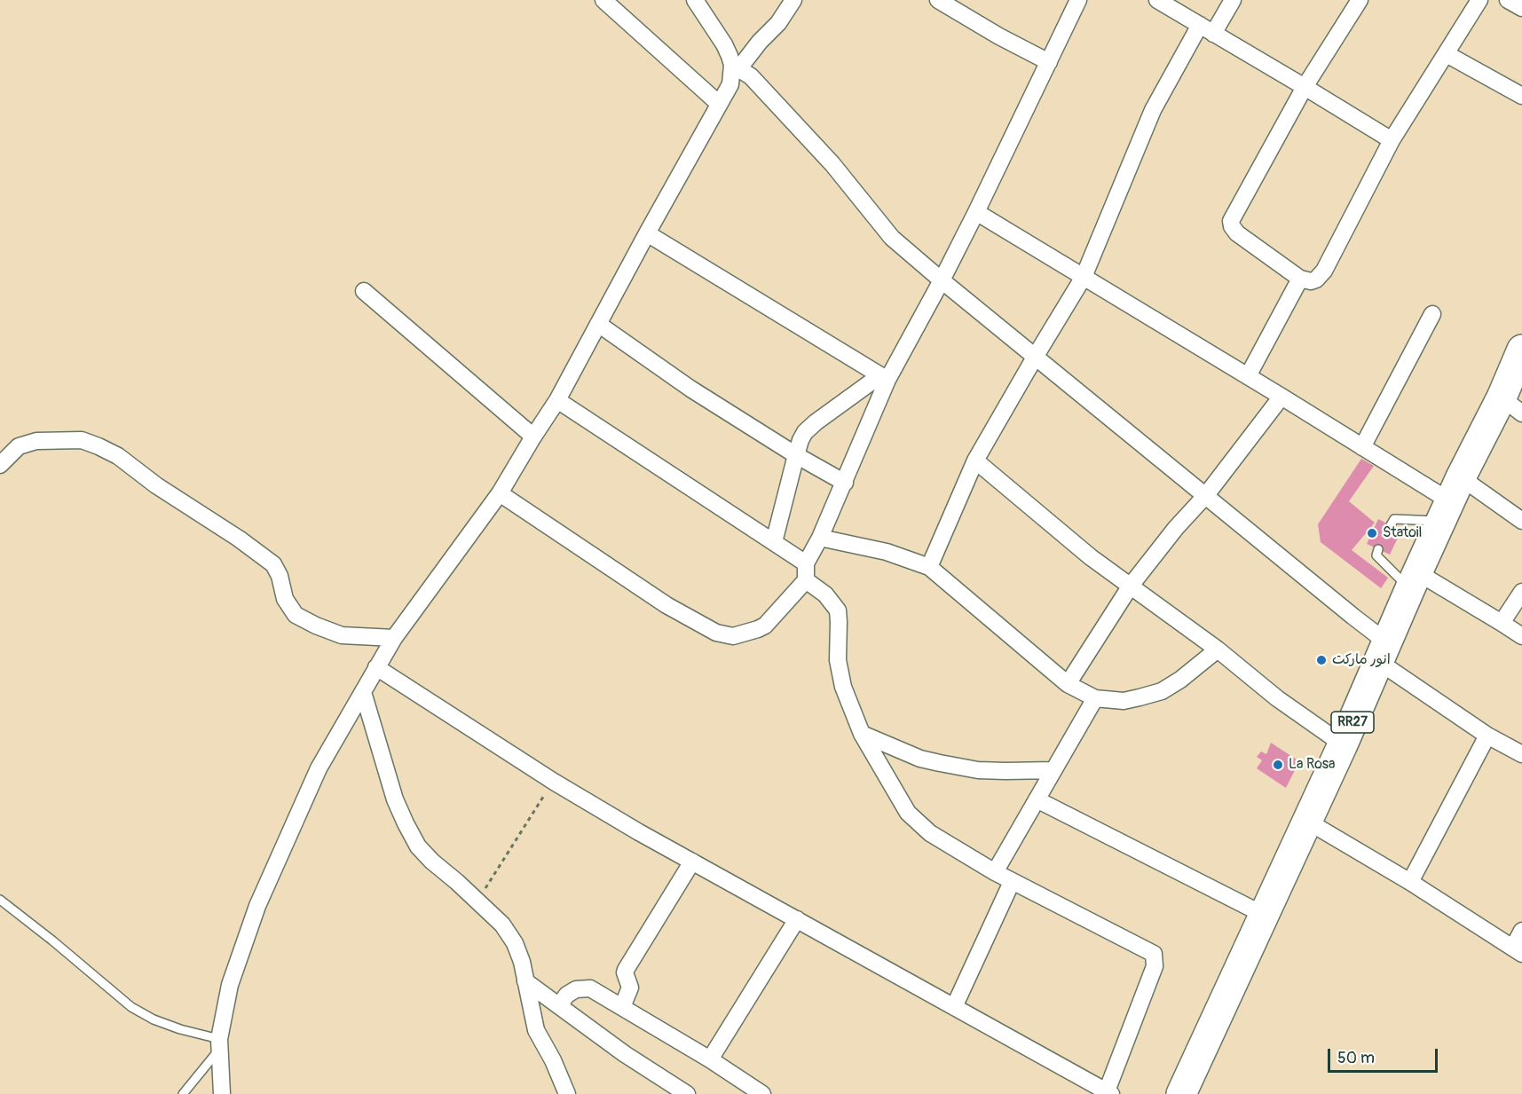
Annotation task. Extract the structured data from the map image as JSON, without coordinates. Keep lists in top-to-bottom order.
{
  "streets": {
    "highway": ["RR27"]
  },
  "places": ["Statoil", "انور ماركت", "La Rosa"],
  "scale_bar": "50 m"
}
